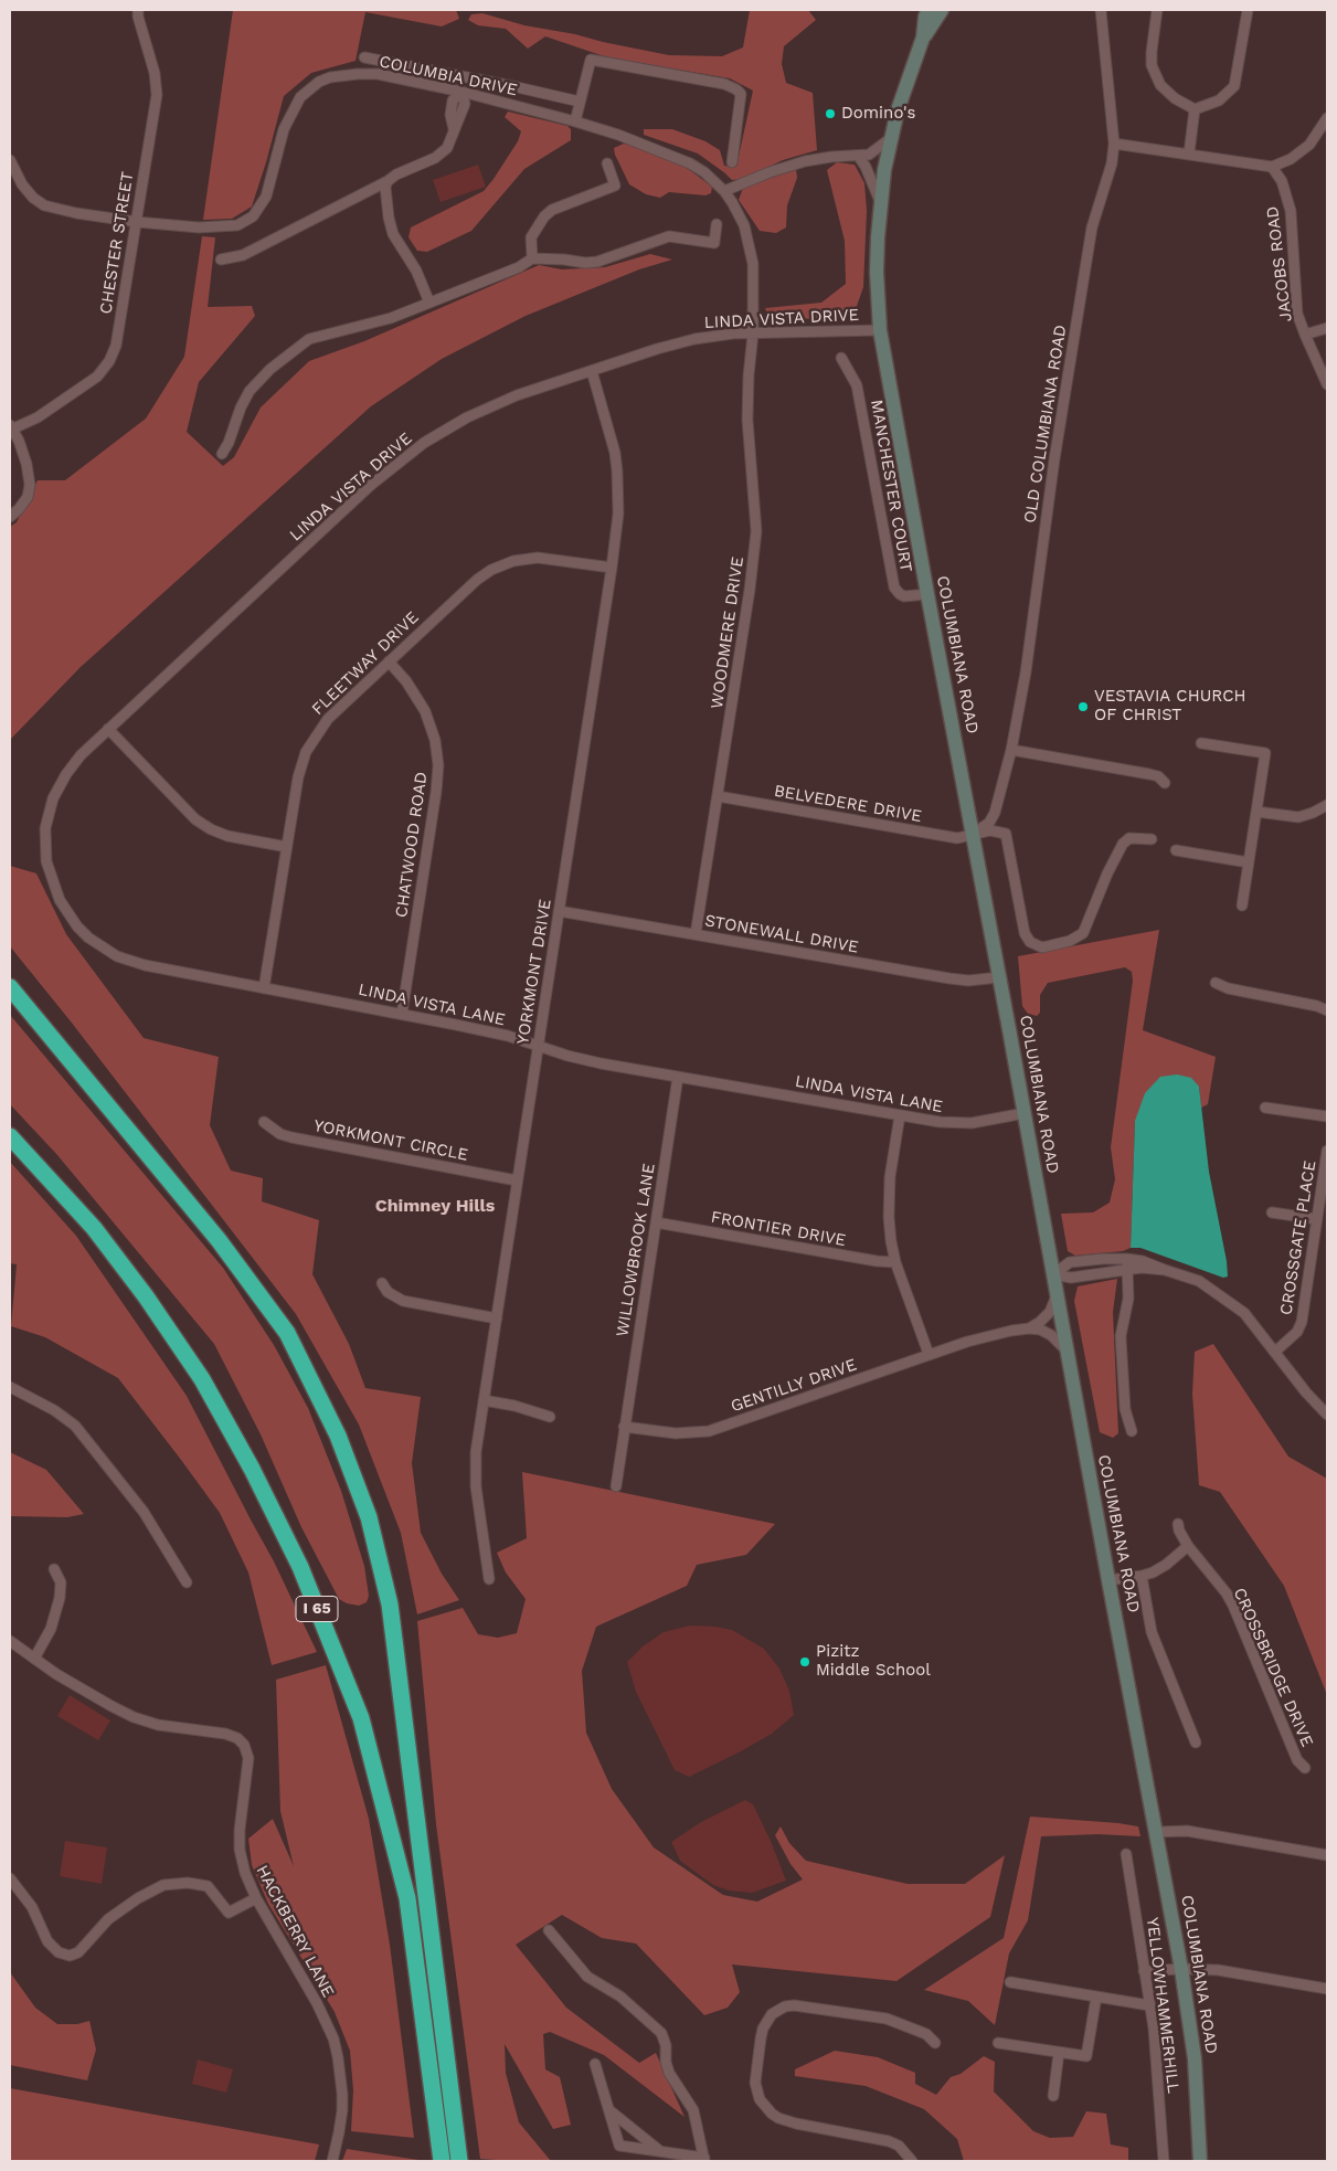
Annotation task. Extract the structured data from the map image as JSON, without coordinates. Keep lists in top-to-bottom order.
{
  "streets": {
    "highway": ["I 65"],
    "main road": ["COLUMBIANA ROAD"],
    "street": [
      "COLUMBIA DRIVE",
      "CHESTER STREET",
      "JACOBS ROAD",
      "LINDA VISTA DRIVE",
      "OLD COLUMBIANA ROAD",
      "MANCHESTER COURT",
      "WOODMERE DRIVE",
      "FLEETWAY DRIVE",
      "BELVEDERE DRIVE",
      "CHATWOOD ROAD",
      "STONEWALL DRIVE",
      "YORKMONT DRIVE",
      "LINDA VISTA LANE",
      "YORKMONT CIRCLE",
      "FRONTIER DRIVE",
      "CROSSGATE PLACE",
      "WILLOWBROOK LANE",
      "GENTILLY DRIVE",
      "CROSSBRIDGE DRIVE",
      "HACKBERRY LANE",
      "YELLOWHAMMERHILL"
    ]
  },
  "crossings": [
    ["COLUMBIA DRIVE", "CHESTER STREET"],
    ["COLUMBIA DRIVE", "WOODMERE DRIVE"],
    ["LINDA VISTA DRIVE", "WOODMERE DRIVE"],
    ["LINDA VISTA DRIVE", "COLUMBIANA ROAD"],
    ["LINDA VISTA DRIVE", "YORKMONT DRIVE"],
    ["LINDA VISTA DRIVE", "LINDA VISTA LANE"],
    ["OLD COLUMBIANA ROAD", "COLUMBIANA ROAD"],
    ["OLD COLUMBIANA ROAD", "BELVEDERE DRIVE"],
    ["MANCHESTER COURT", "COLUMBIANA ROAD"],
    ["WOODMERE DRIVE", "BELVEDERE DRIVE"],
    ["WOODMERE DRIVE", "STONEWALL DRIVE"],
    ["COLUMBIANA ROAD", "BELVEDERE DRIVE"],
    ["COLUMBIANA ROAD", "STONEWALL DRIVE"],
    ["COLUMBIANA ROAD", "LINDA VISTA LANE"],
    ["COLUMBIANA ROAD", "GENTILLY DRIVE"],
    ["FLEETWAY DRIVE", "CHATWOOD ROAD"],
    ["FLEETWAY DRIVE", "YORKMONT DRIVE"],
    ["FLEETWAY DRIVE", "LINDA VISTA LANE"],
    ["CHATWOOD ROAD", "LINDA VISTA LANE"],
    ["STONEWALL DRIVE", "YORKMONT DRIVE"],
    ["YORKMONT DRIVE", "LINDA VISTA LANE"],
    ["YORKMONT DRIVE", "YORKMONT CIRCLE"],
    ["LINDA VISTA LANE", "WILLOWBROOK LANE"],
    ["FRONTIER DRIVE", "WILLOWBROOK LANE"],
    ["WILLOWBROOK LANE", "GENTILLY DRIVE"]
  ],
  "districts": ["Chimney Hills"],
  "places": ["Domino's", "VESTAVIA CHURCH OF CHRIST", "Pizitz Middle School"]
}
